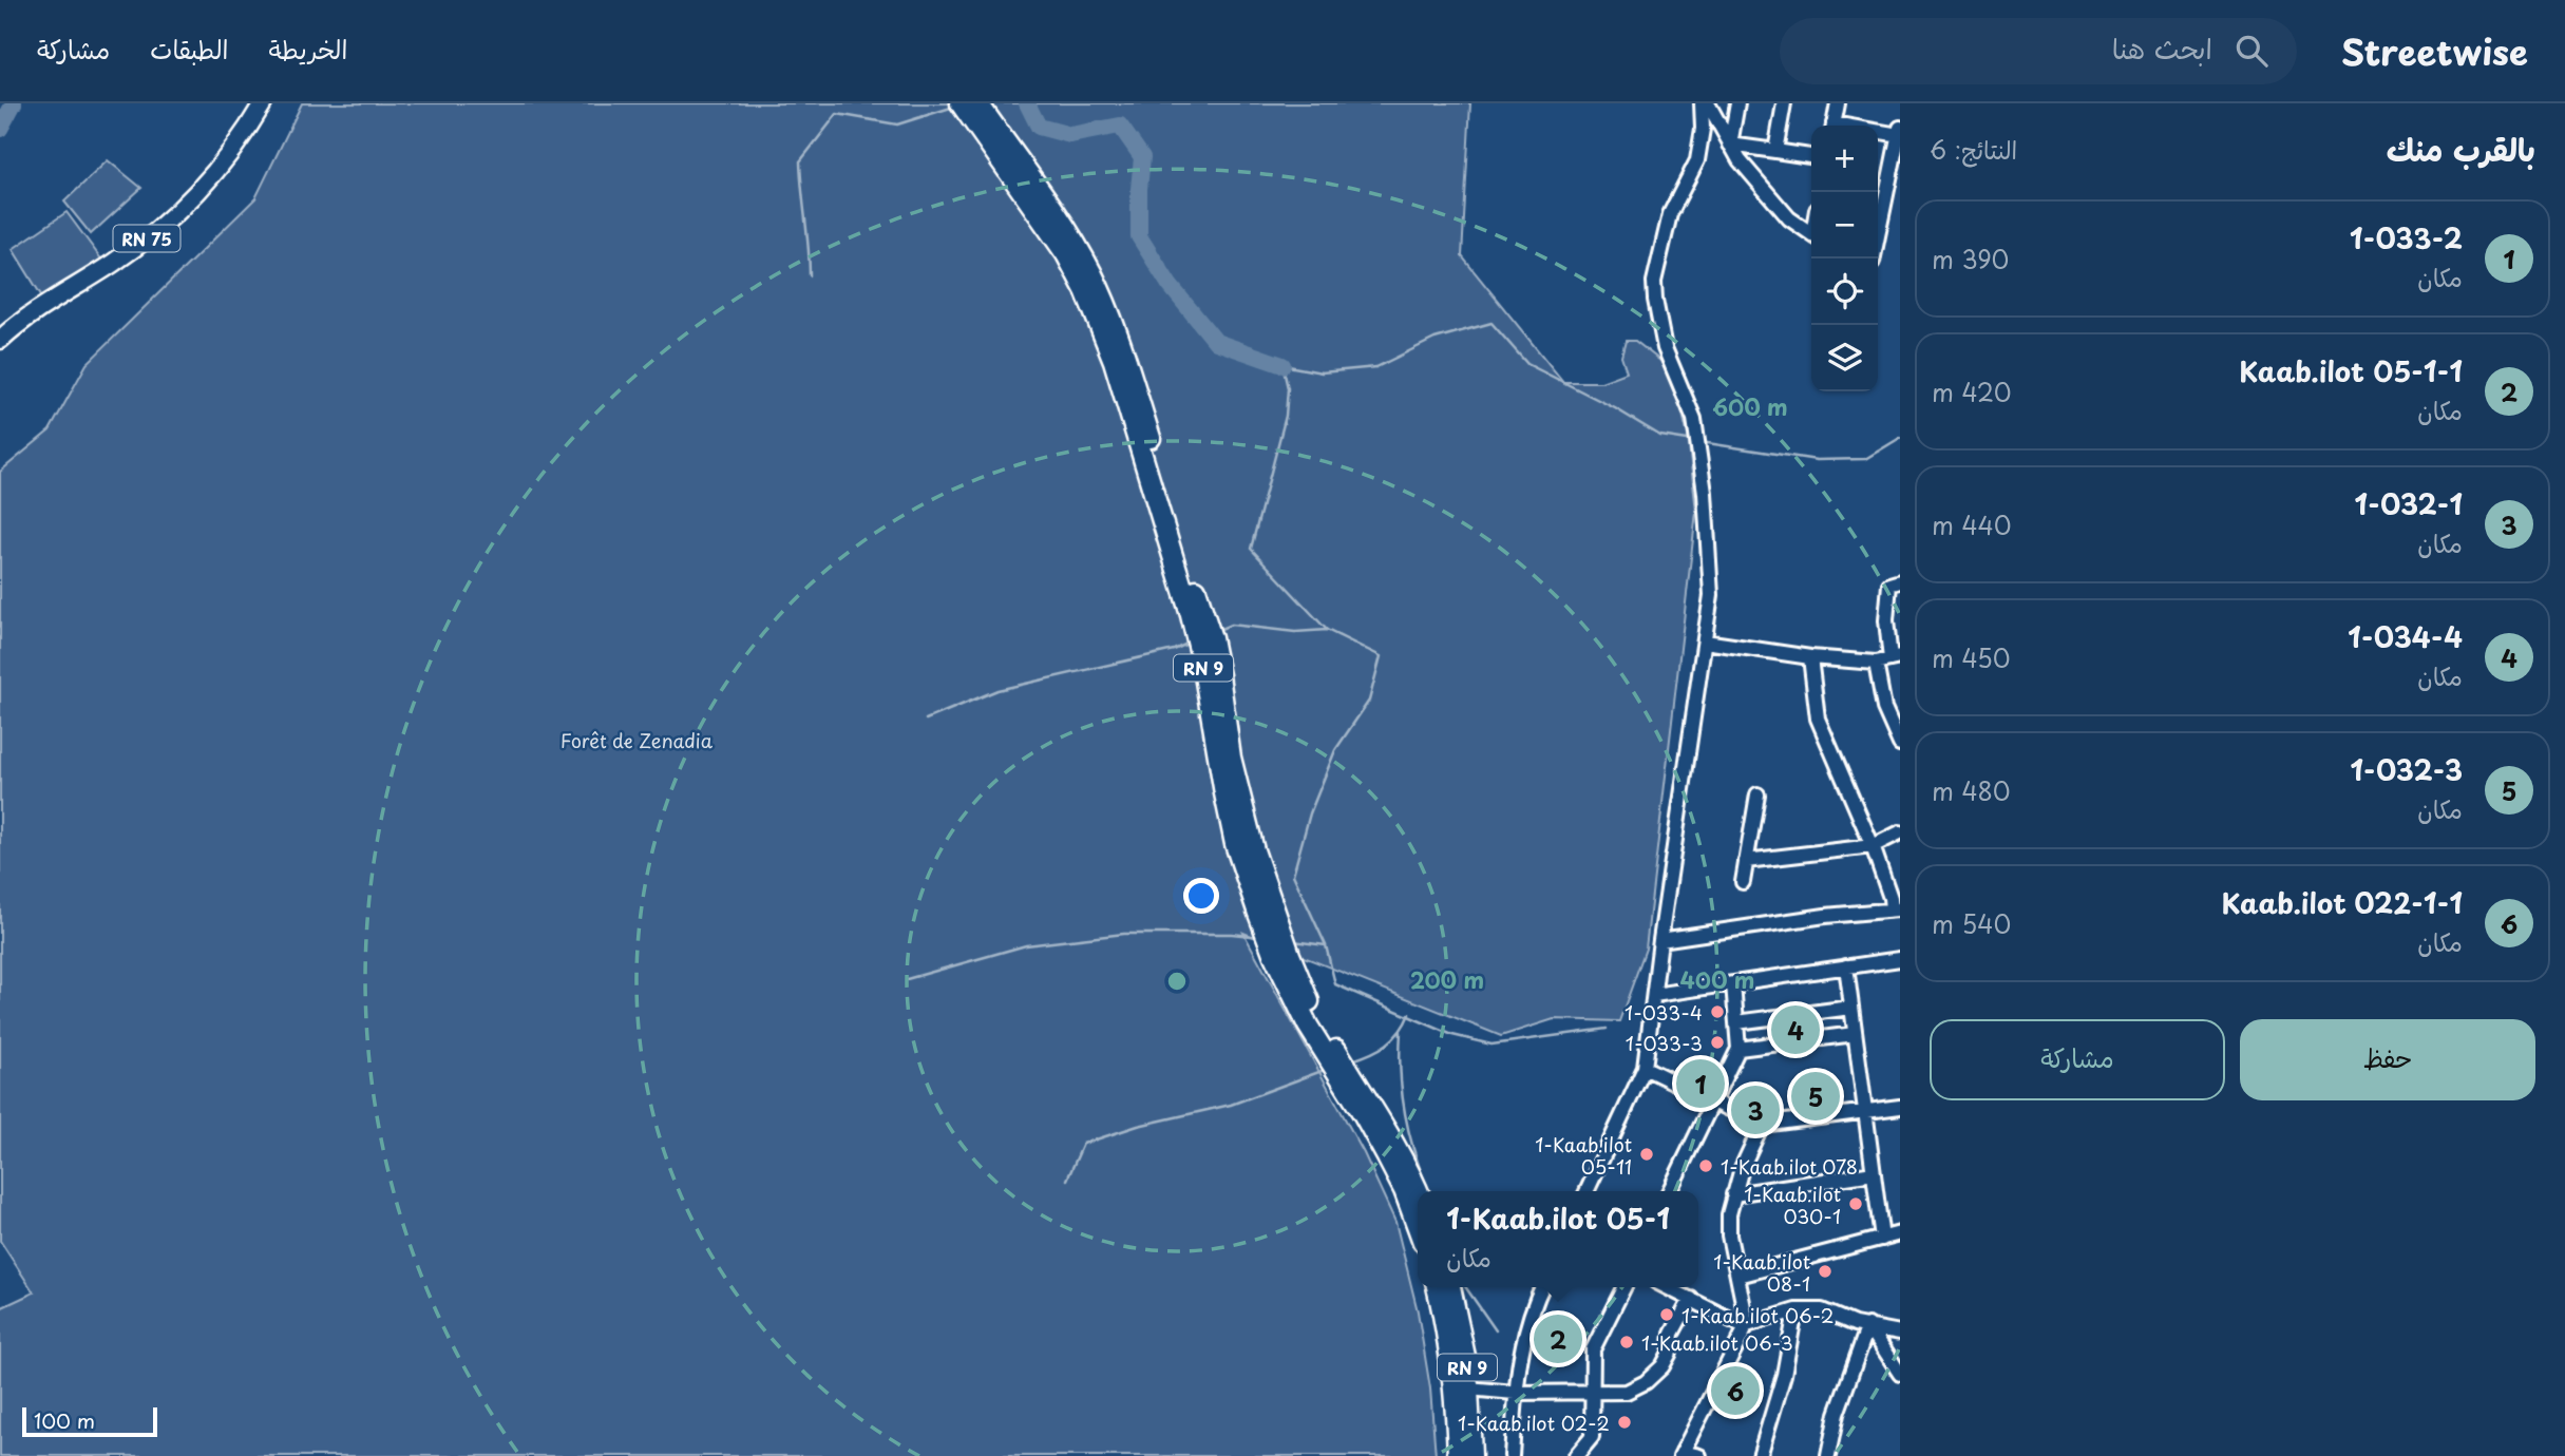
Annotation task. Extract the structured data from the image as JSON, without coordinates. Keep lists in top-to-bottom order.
{
  "streets": {
    "highway": ["RN 9"],
    "main road": ["RN 75"]
  },
  "parks": ["Forêt de Zenadia"],
  "places": [
    "1-033-4",
    "1-033-3",
    "1-Kaab.ilot 05-11",
    "1-Kaab.ilot 078",
    "1-Kaab.ilot 030-1",
    "1-Kaab.ilot 08-1",
    "1-Kaab.ilot 06-2",
    "1-Kaab.ilot 06-3",
    "1-Kaab.ilot 02-2"
  ],
  "scale_bar": "100 m",
  "page": {
    "header": "Streetwise",
    "search": "ابحث هنا",
    "nav": ["الخريطة", "الطبقات", "مشاركة"],
    "heading": ["بالقرب منك", "النتائج: 6"],
    "map_buttons": ["+", "−"],
    "list": [
      {
        "mark": "1",
        "name": "1-033-2",
        "note": "مكان",
        "value": "390 m"
      },
      {
        "mark": "2",
        "name": "1-Kaab.ilot 05-1",
        "note": "مكان",
        "value": "420 m"
      },
      {
        "mark": "3",
        "name": "1-032-1",
        "note": "مكان",
        "value": "440 m"
      },
      {
        "mark": "4",
        "name": "1-034-4",
        "note": "مكان",
        "value": "450 m"
      },
      {
        "mark": "5",
        "name": "1-032-3",
        "note": "مكان",
        "value": "480 m"
      },
      {
        "mark": "6",
        "name": "1-Kaab.ilot 022-1",
        "note": "مكان",
        "value": "540 m"
      }
    ],
    "buttons": ["حفظ", "مشاركة"],
    "pins": [
      "4",
      "1",
      "5",
      "3",
      "2",
      "6"
    ],
    "popup": ["1-Kaab.ilot 05-1", "مكان"],
    "scale": "100 m"
  },
  "rings": ["600 m", "200 m", "400 m"]
}
